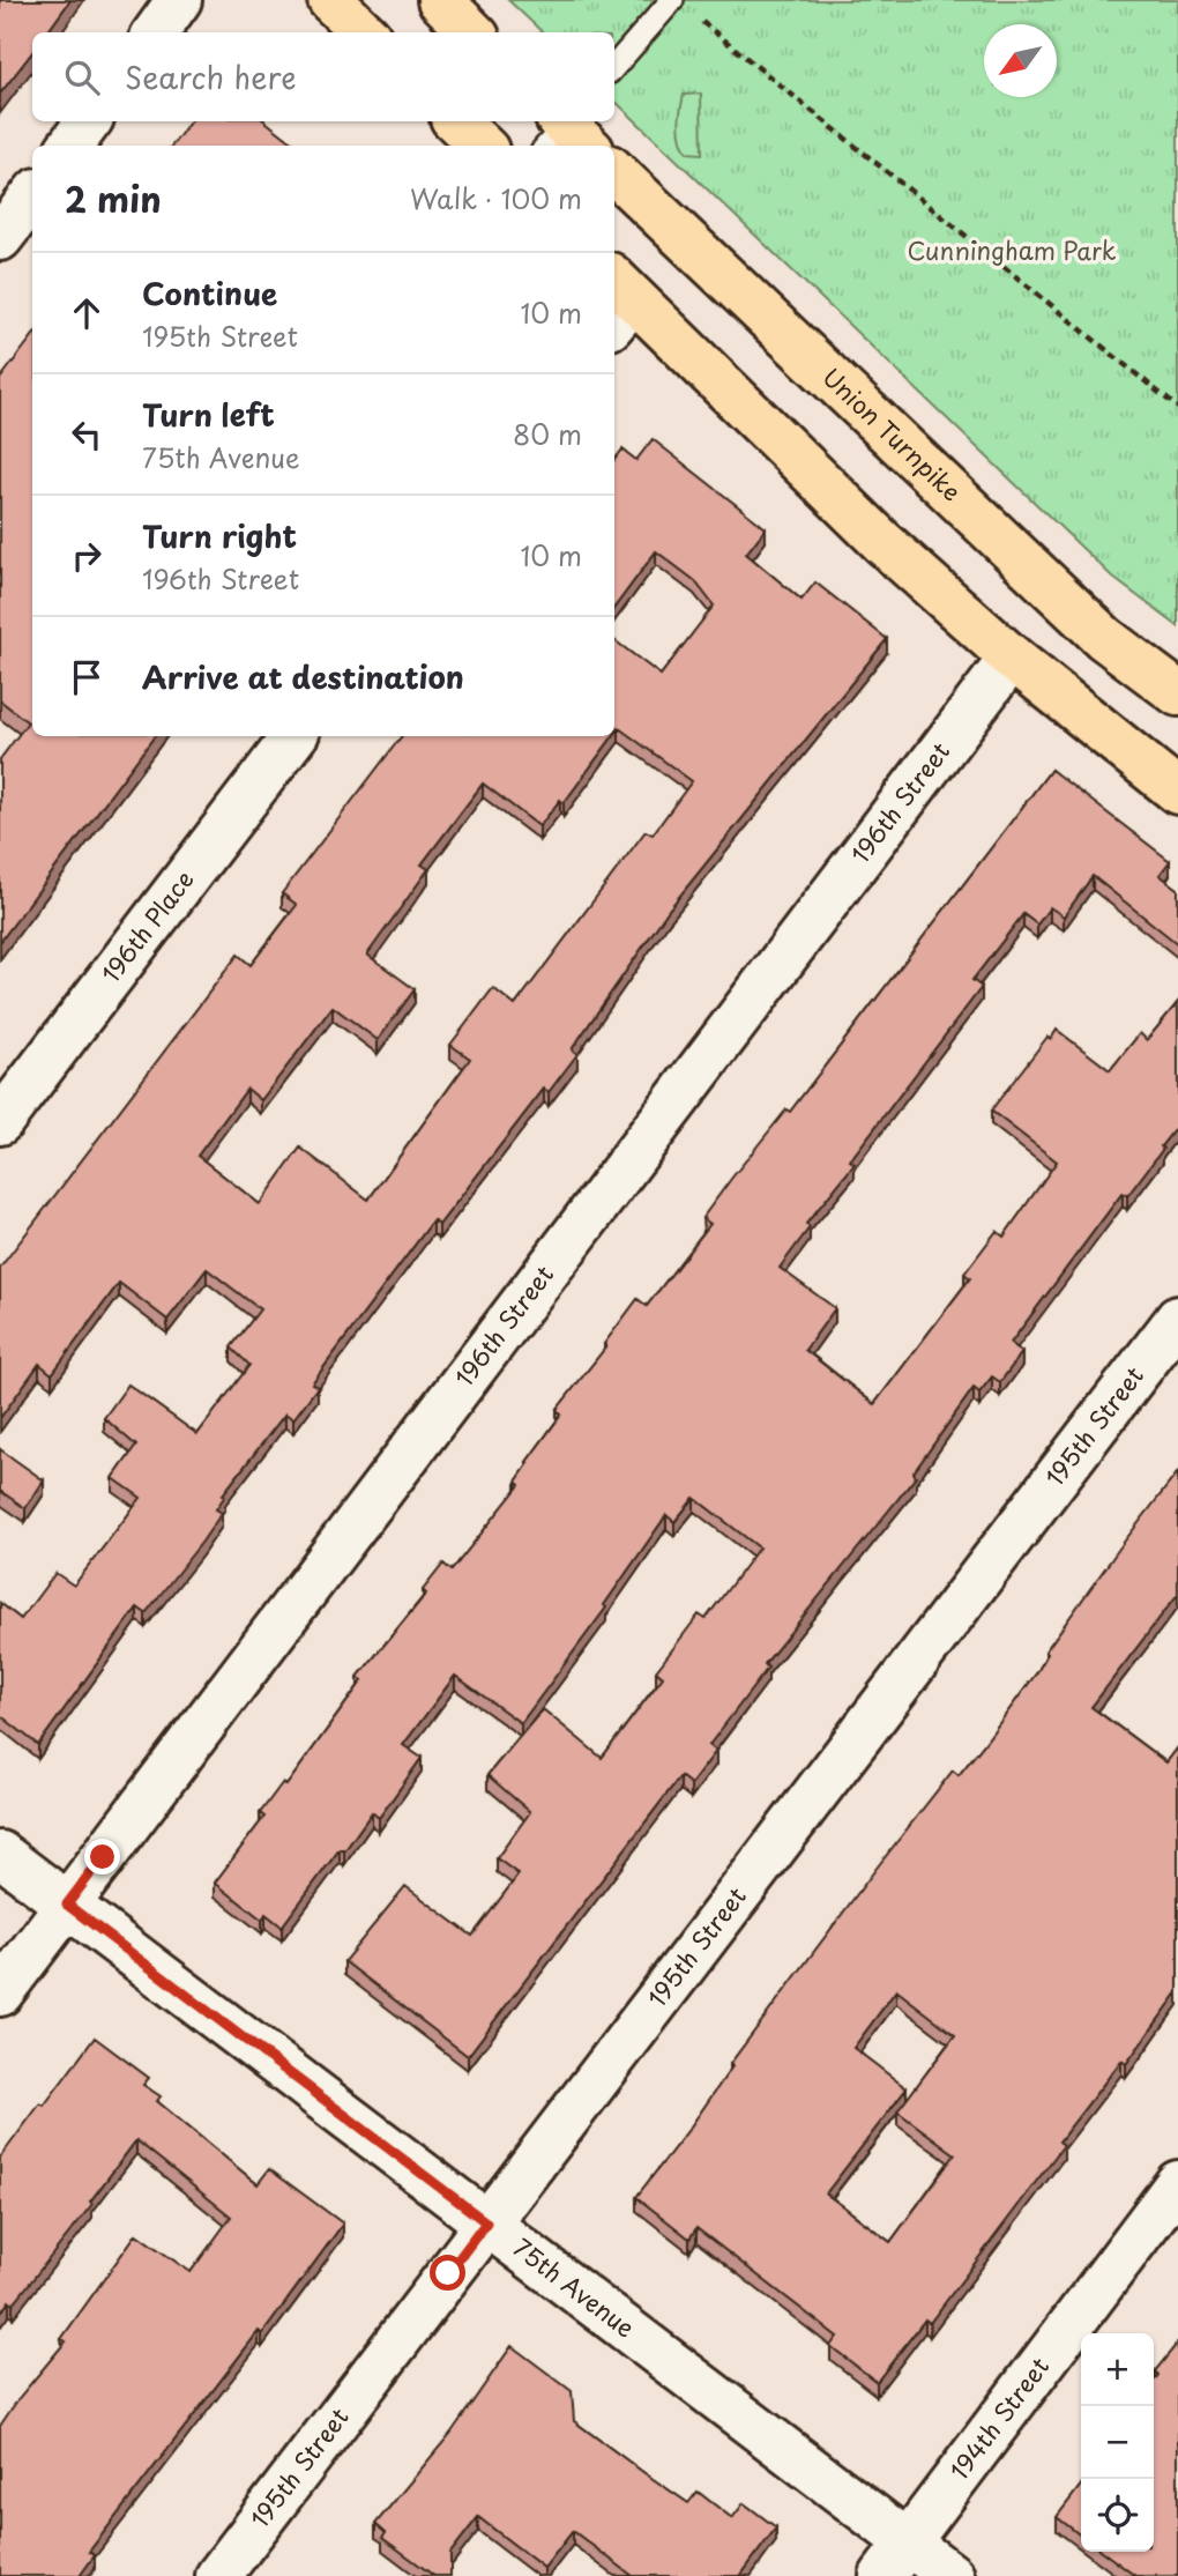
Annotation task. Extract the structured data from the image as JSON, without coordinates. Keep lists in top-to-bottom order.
{
  "streets": {
    "main road": ["Union Turnpike"],
    "street": [
      "196th Street",
      "196th Place",
      "195th Street",
      "75th Avenue",
      "194th Street"
    ]
  },
  "crossings": [
    ["196th Street", "75th Avenue"],
    ["195th Street", "75th Avenue"],
    ["75th Avenue", "194th Street"]
  ],
  "parks": ["Cunningham Park"],
  "north": "bottom left",
  "page": {
    "search": "Search here",
    "heading": ["2 min", "Walk · 100 m"],
    "list": [
      ["Continue", "195th Street", "10 m"],
      ["Turn left", "75th Avenue", "80 m"],
      ["Turn right", "196th Street", "10 m"],
      "Arrive at destination"
    ],
    "map_buttons": ["+", "−"]
  }
}
